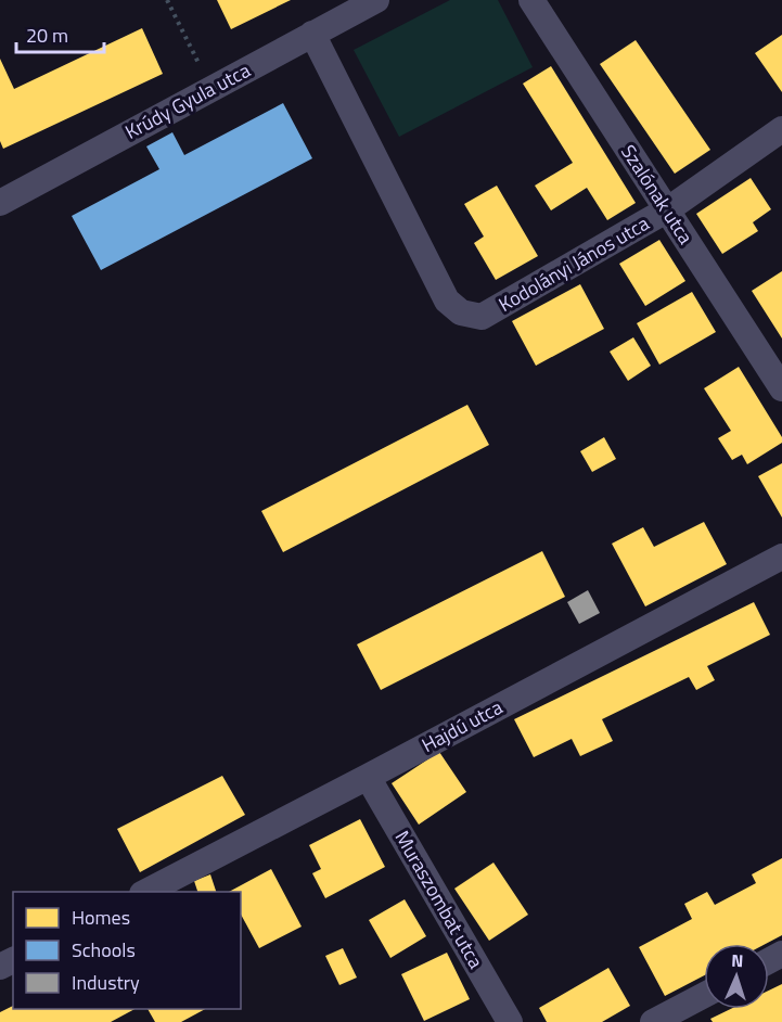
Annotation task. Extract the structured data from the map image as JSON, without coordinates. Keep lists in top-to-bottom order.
{
  "streets": {
    "street": [
      "Krúdy Gyula utca",
      "Szalónak utca",
      "Kodolányi János utca",
      "Hajdú utca",
      "Muraszombat utca"
    ]
  },
  "crossings": [
    ["Krúdy Gyula utca", "Kodolányi János utca"],
    ["Szalónak utca", "Kodolányi János utca"],
    ["Hajdú utca", "Muraszombat utca"]
  ],
  "legend": ["Homes", "Schools", "Industry"],
  "scale_bar": "20 m",
  "north": "top"
}
